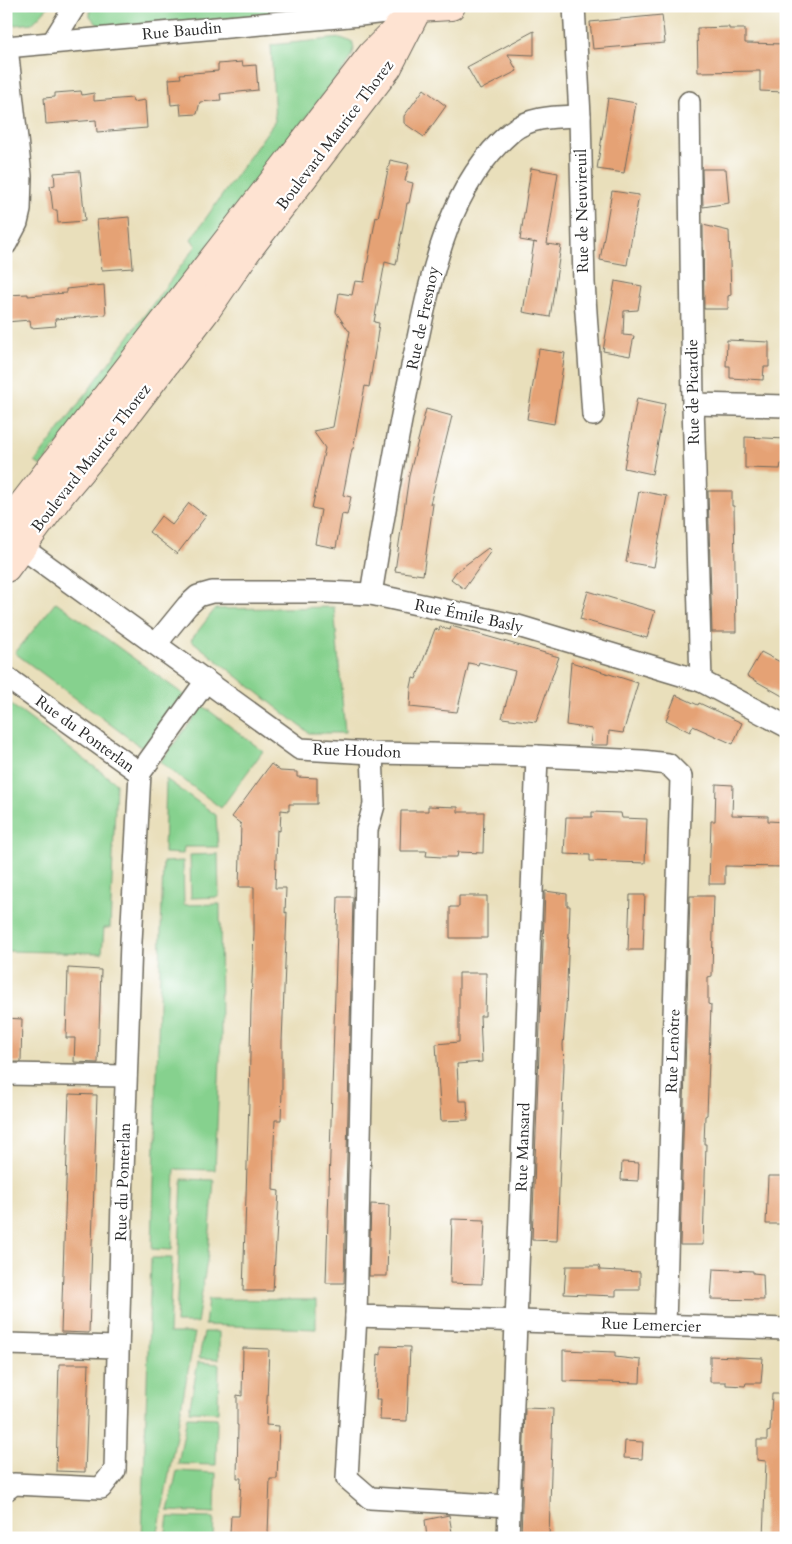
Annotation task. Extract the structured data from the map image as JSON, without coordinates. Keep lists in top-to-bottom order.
{
  "streets": {
    "street": [
      "Rue Baudin",
      "Boulevard Maurice Thorez",
      "Rue de Neuvireuil",
      "Rue de Fresnoy",
      "Rue de Picardie",
      "Rue Émile Basly",
      "Rue du Ponterlan",
      "Rue Houdon",
      "Rue Lenôtre",
      "Rue Mansard",
      "Rue Lemercier"
    ]
  },
  "crossings": [
    ["Rue Baudin", "Boulevard Maurice Thorez"],
    ["Boulevard Maurice Thorez", "Rue Houdon"],
    ["Rue de Neuvireuil", "Rue de Fresnoy"],
    ["Rue de Fresnoy", "Rue Émile Basly"],
    ["Rue de Picardie", "Rue Émile Basly"],
    ["Rue Émile Basly", "Rue Houdon"],
    ["Rue du Ponterlan", "Rue Houdon"],
    ["Rue Houdon", "Rue Lenôtre"],
    ["Rue Houdon", "Rue Mansard"],
    ["Rue Lenôtre", "Rue Lemercier"],
    ["Rue Mansard", "Rue Lemercier"]
  ]
}
